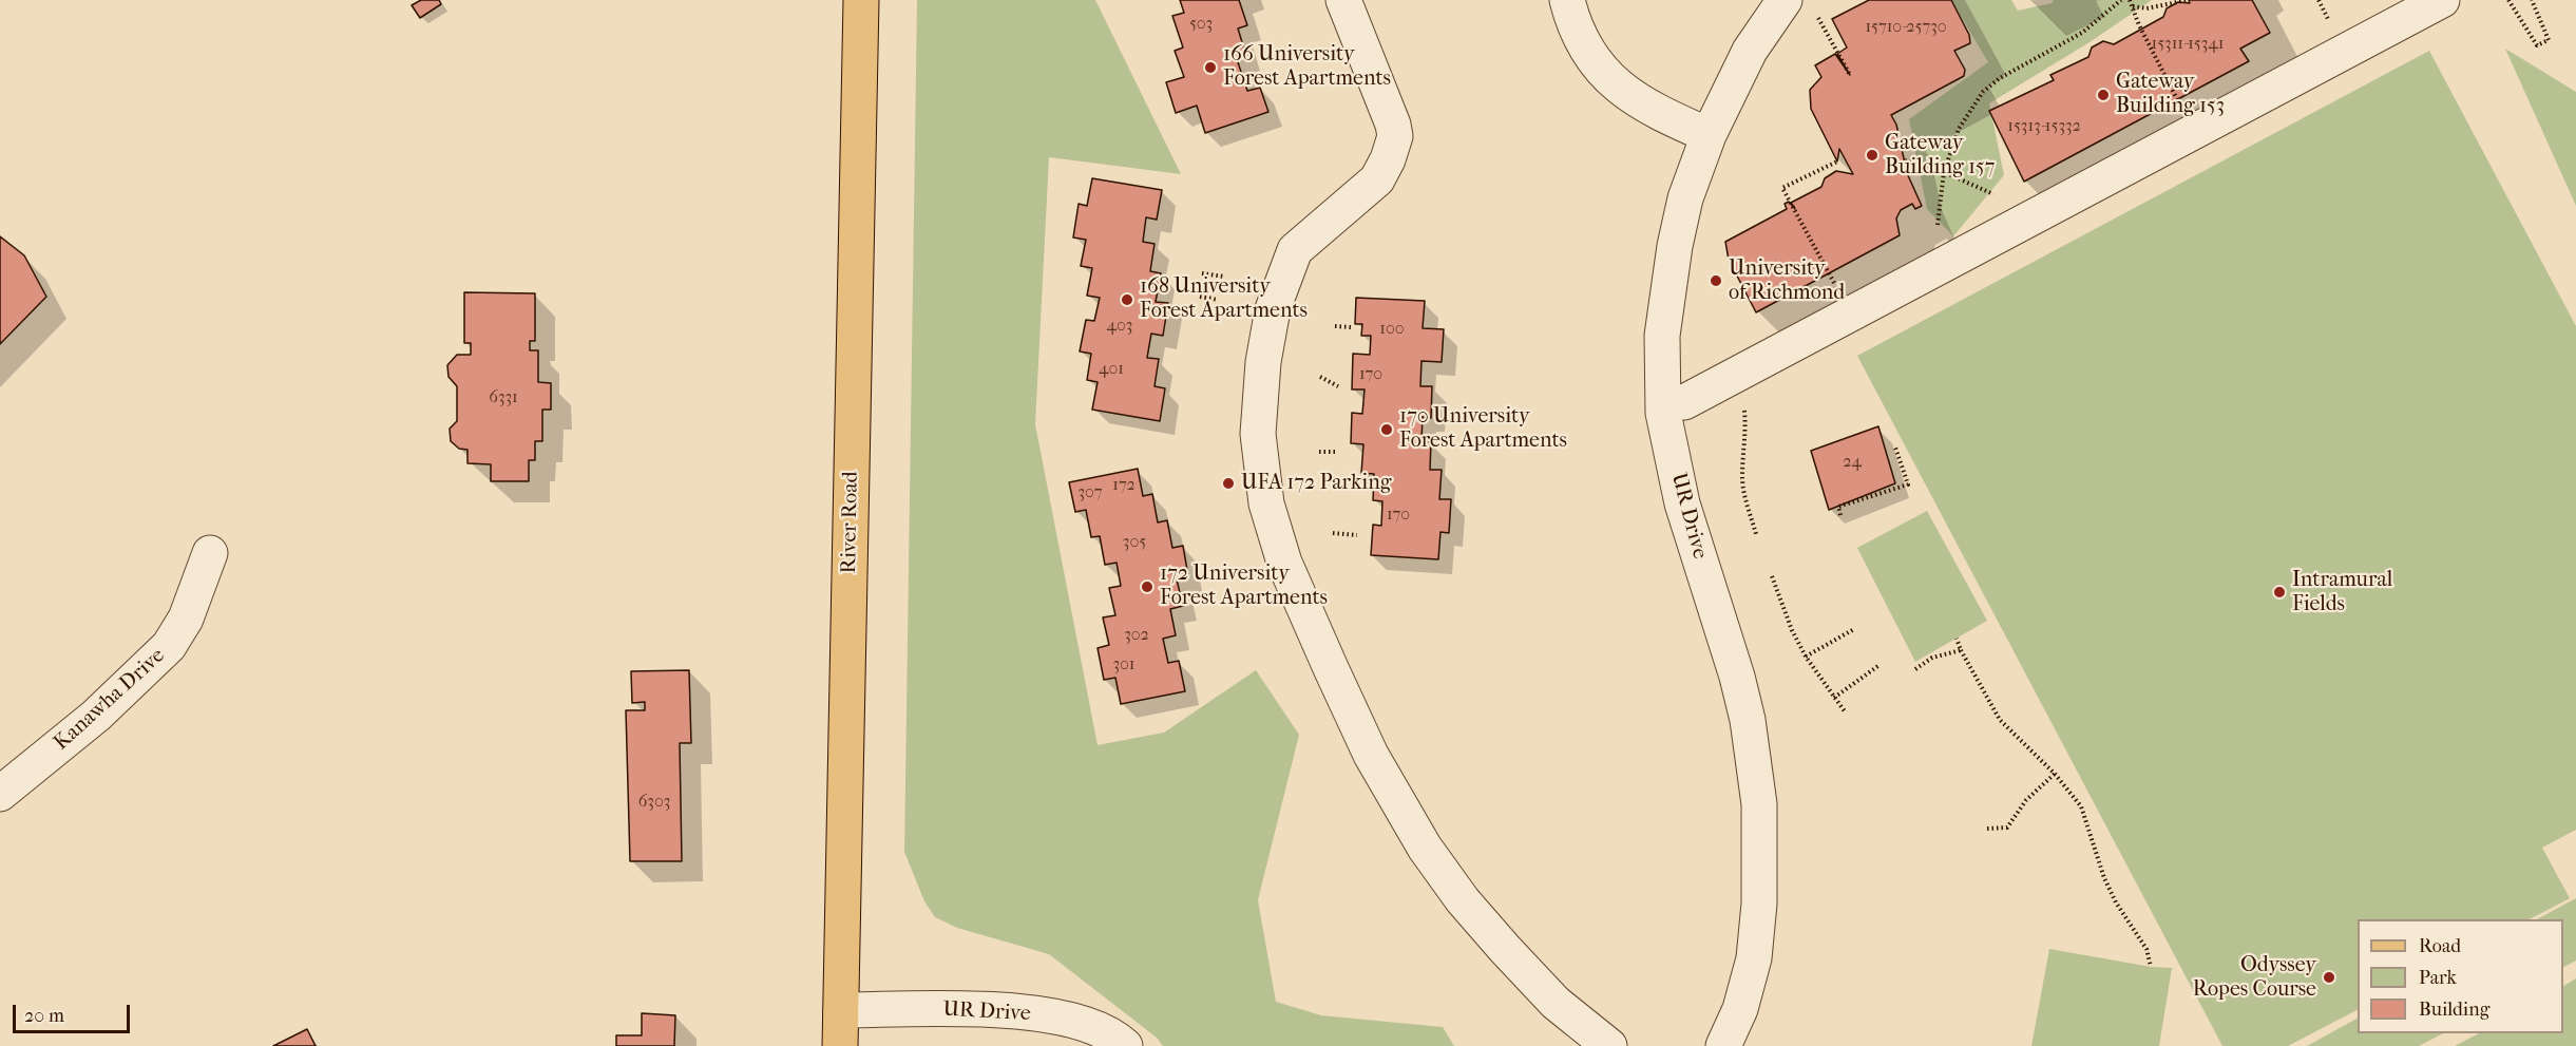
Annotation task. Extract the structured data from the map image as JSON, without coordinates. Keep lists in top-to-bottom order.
{
  "streets": {
    "main road": ["River Road"],
    "street": ["UR Drive", "Kanawha Drive"]
  },
  "crossings": [
    ["UR Drive", "River Road"]
  ],
  "places": [
    "166 University Forest Apartments",
    "Gateway Building 153",
    "Gateway Building 157",
    "University of Richmond",
    "168 University Forest Apartments",
    "170 University Forest Apartments",
    "UFA 172 Parking",
    "172 University Forest Apartments",
    "Intramural Fields",
    "Odyssey Ropes Course"
  ],
  "house_numbers": [
    "503",
    "15710-25730",
    "15311-15341",
    "15313-15332",
    "403",
    "100",
    "401",
    "170",
    "6331",
    "24",
    "172",
    "307",
    "170",
    "305",
    "302",
    "301",
    "6303"
  ],
  "legend": ["Road", "Park", "Building"],
  "scale_bar": "20 m"
}
